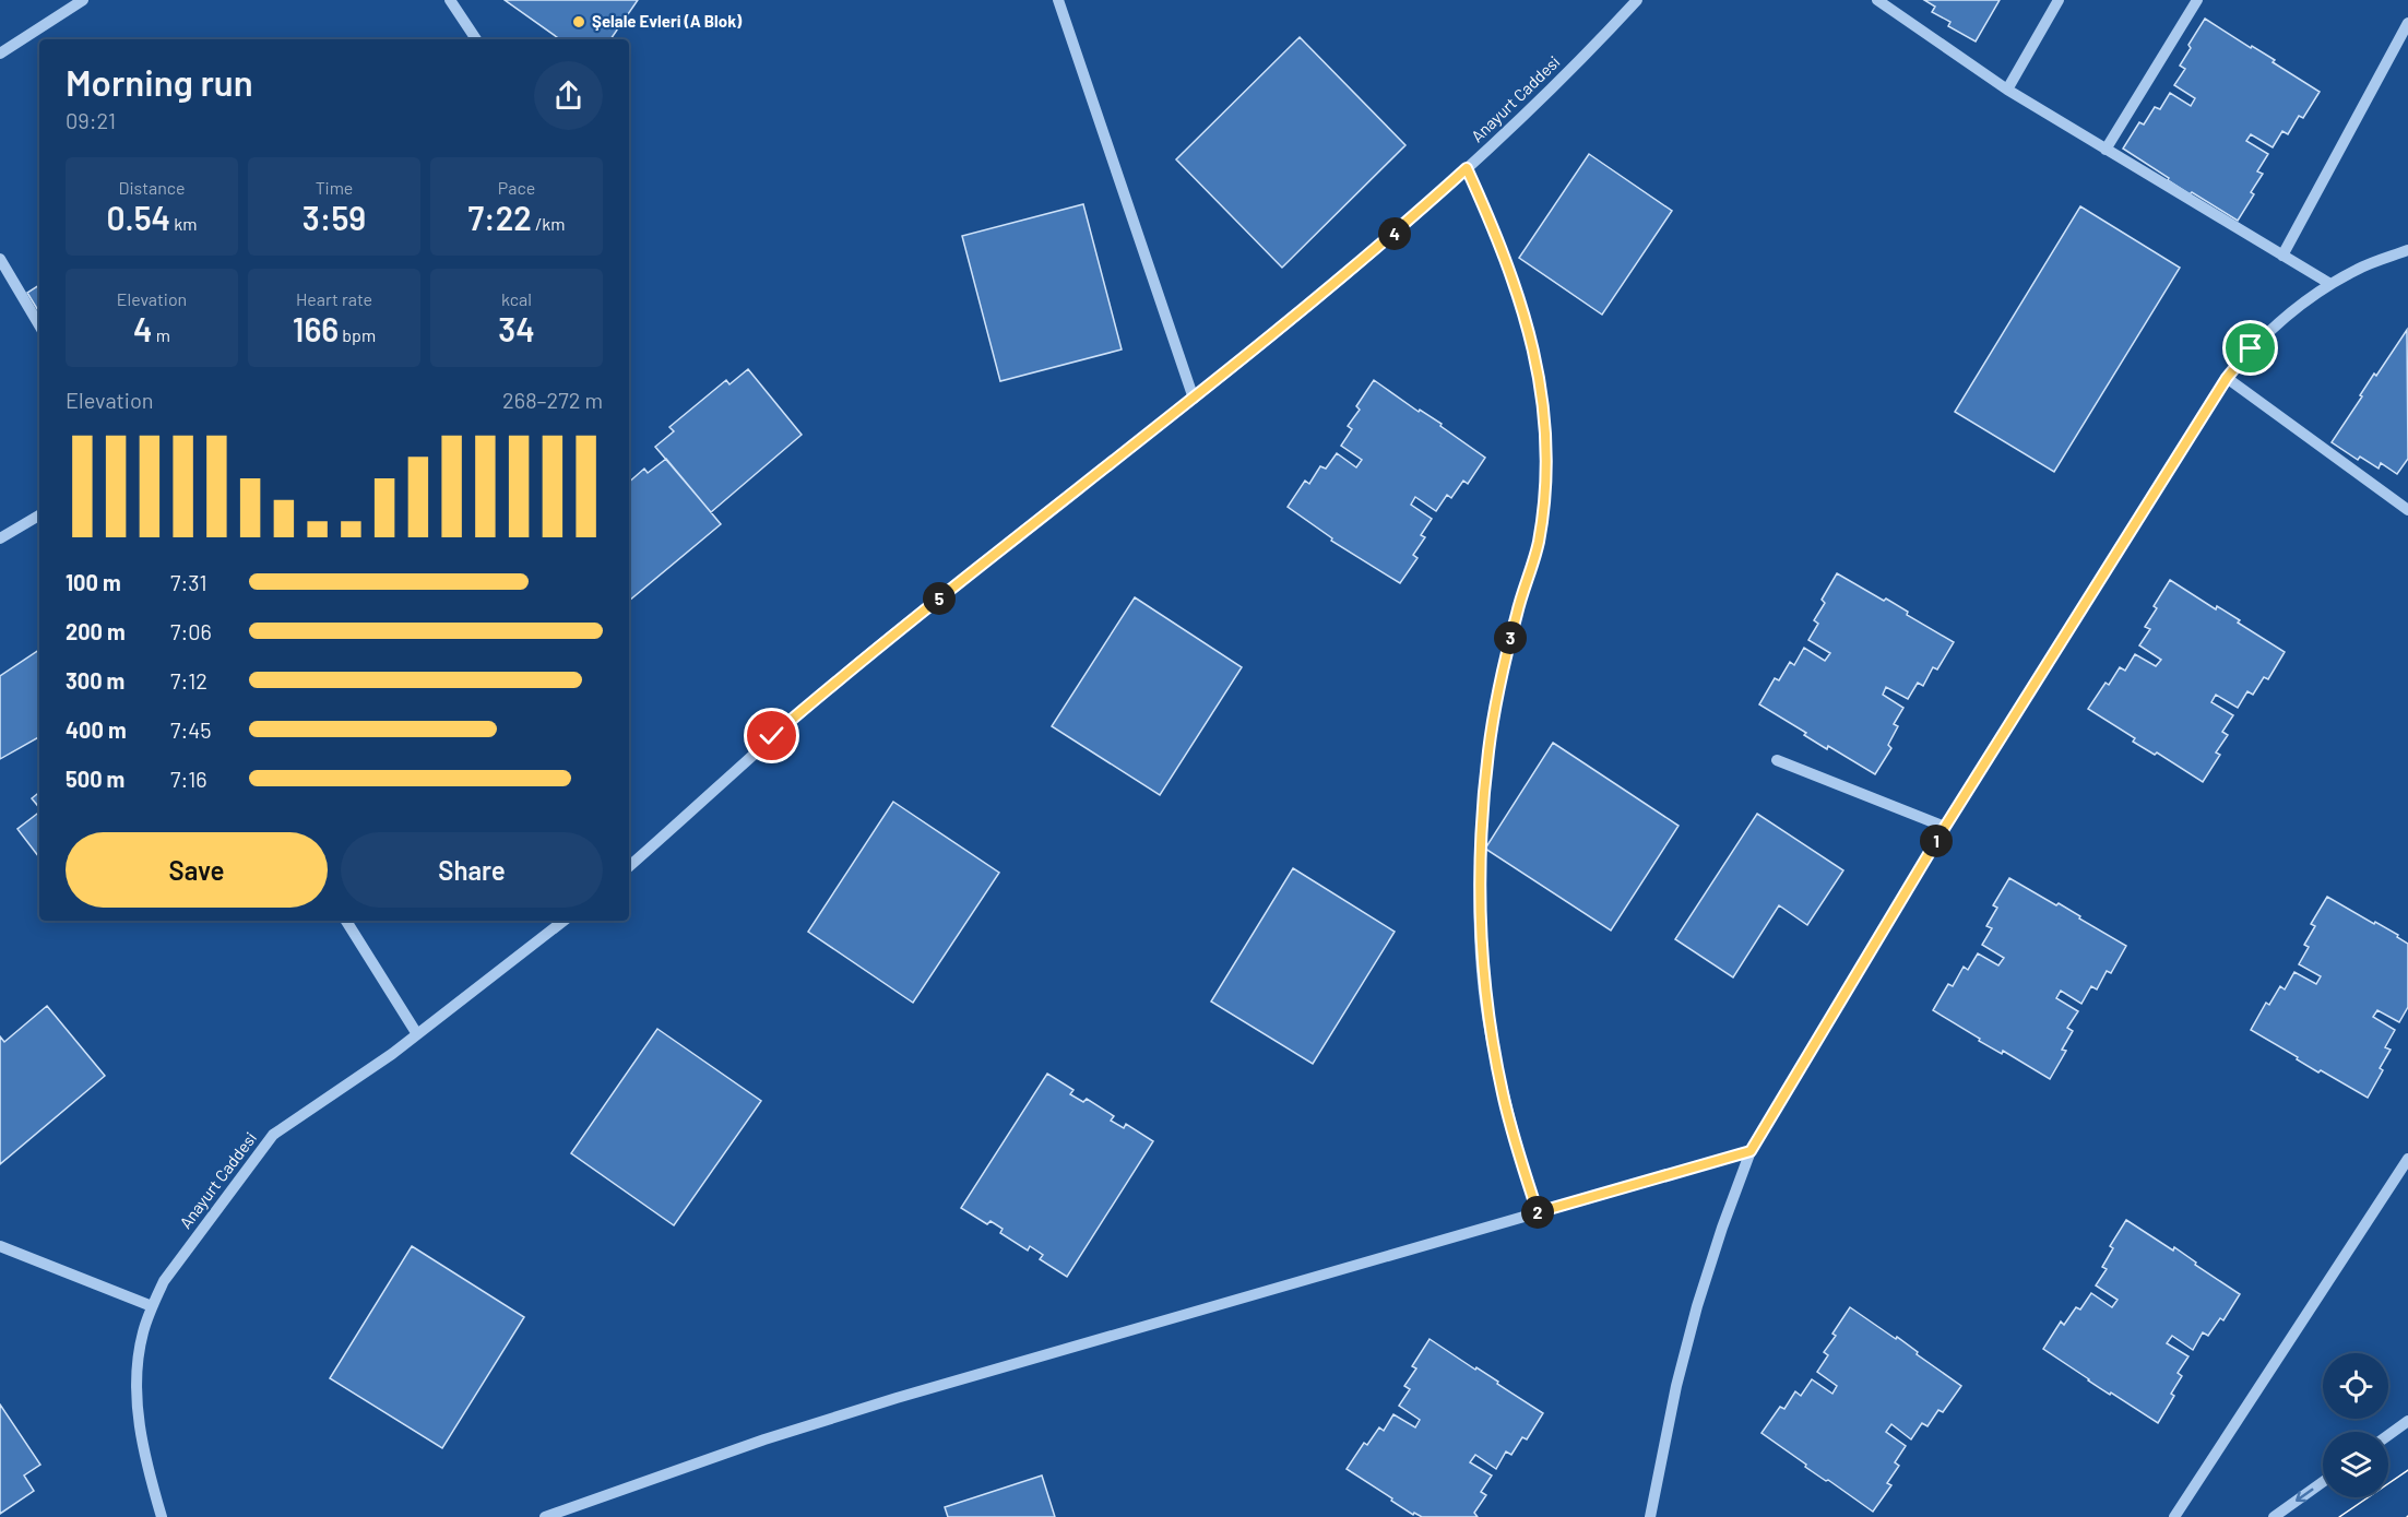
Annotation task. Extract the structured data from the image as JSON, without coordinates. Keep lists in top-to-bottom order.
{
  "streets": {
    "street": ["Anayurt Caddesi"]
  },
  "places": ["Şelale Evleri (A Blok)"],
  "page": {
    "heading": ["Morning run", "09:21"],
    "stats": [
      ["Distance", "0.54 km"],
      ["Time", "3:59"],
      ["Pace", "7:22 /km"],
      ["Elevation", "4 m"],
      ["Heart rate", "166 bpm"],
      ["kcal", "34"]
    ],
    "pins": [
      "4",
      "5",
      "3",
      "1",
      "2"
    ],
    "chart": ["Elevation", "268–272 m"],
    "list": [
      {
        "name": "100 m",
        "note": "7:31"
      },
      {
        "name": "200 m",
        "note": "7:06"
      },
      {
        "name": "300 m",
        "note": "7:12"
      },
      {
        "name": "400 m",
        "note": "7:45"
      },
      {
        "name": "500 m",
        "note": "7:16"
      }
    ],
    "buttons": ["Save", "Share"]
  }
}
